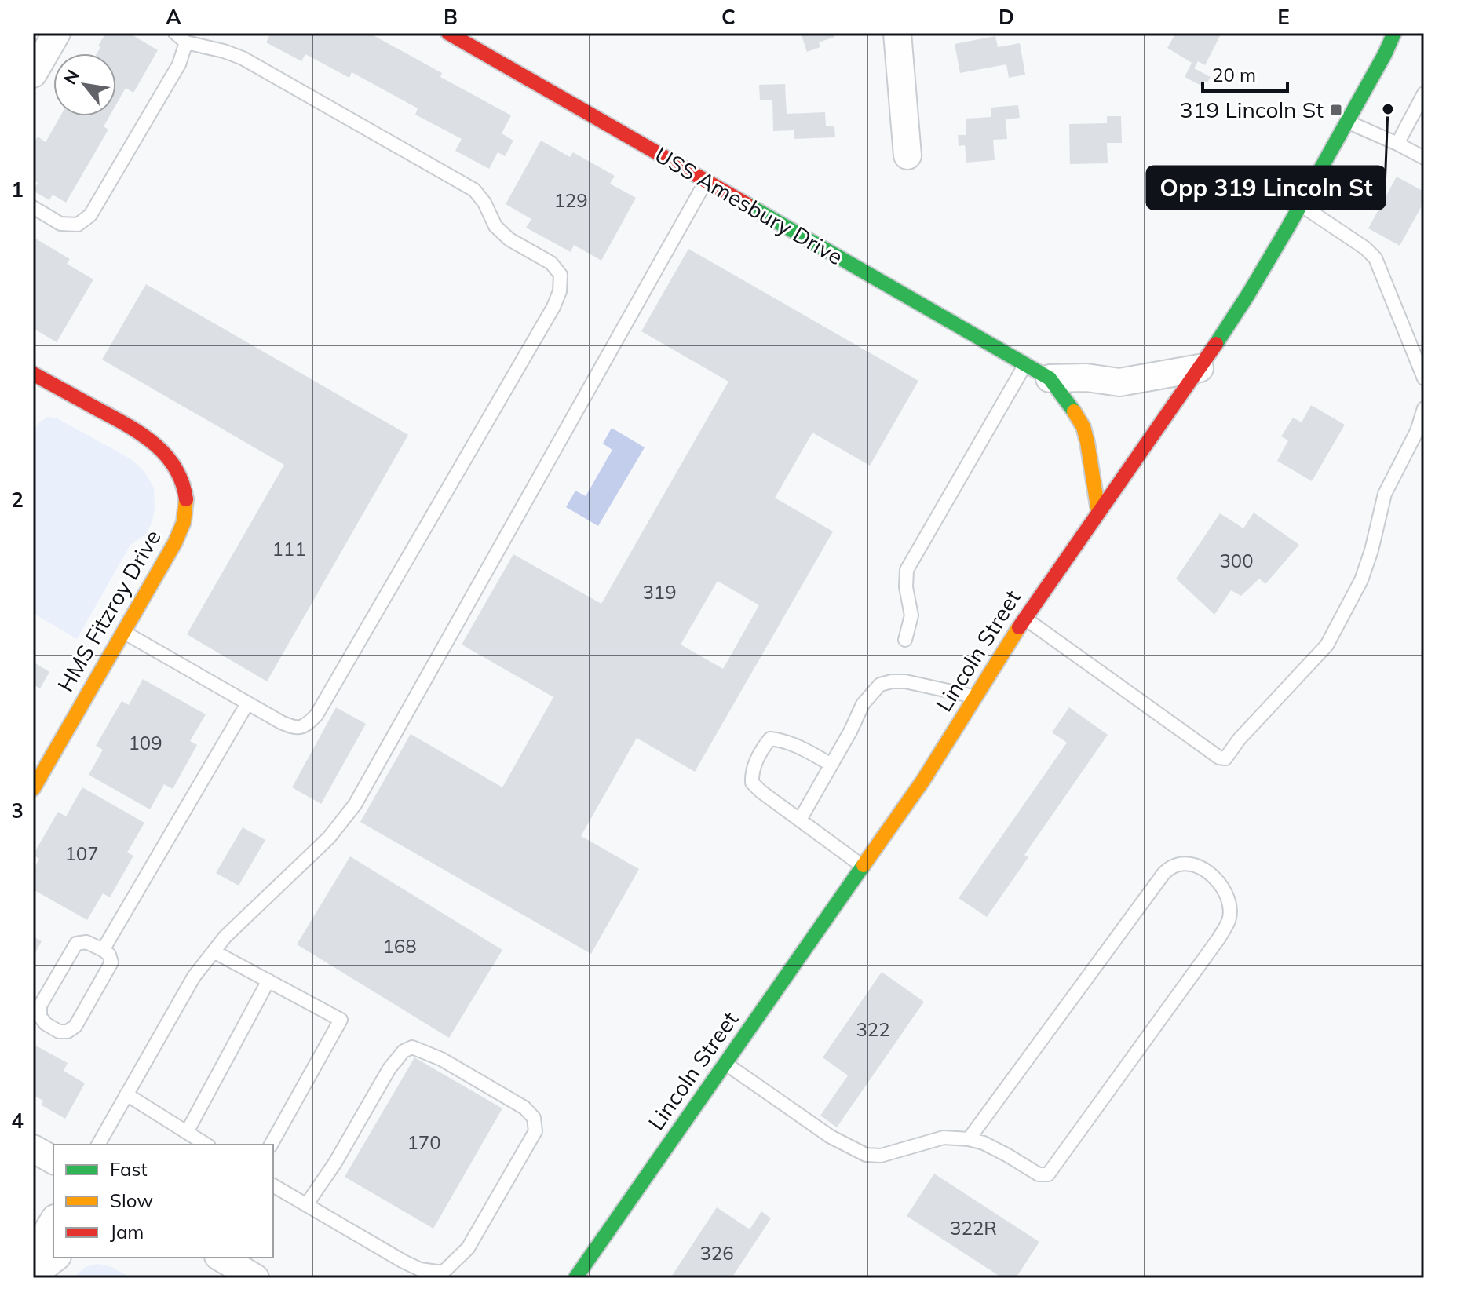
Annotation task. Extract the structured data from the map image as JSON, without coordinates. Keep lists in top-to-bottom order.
{
  "streets": {
    "main road": ["USS Amesbury Drive", "HMS Fitzroy Drive", "Lincoln Street"]
  },
  "crossings": [
    ["USS Amesbury Drive", "Lincoln Street"]
  ],
  "places": {
    "other": ["Opp 319 Lincoln St"],
    "transit": ["319 Lincoln St"]
  },
  "house_numbers": [
    "129",
    "111",
    "300",
    "319",
    "109",
    "107",
    "168",
    "322",
    "170",
    "322R",
    "326"
  ],
  "legend": ["Fast", "Slow", "Jam"],
  "scale_bar": "20 m",
  "north": "top left",
  "grid": {
    "columns": [
      "A",
      "B",
      "C",
      "D",
      "E"
    ],
    "rows": [
      "1",
      "2",
      "3",
      "4"
    ]
  }
}
